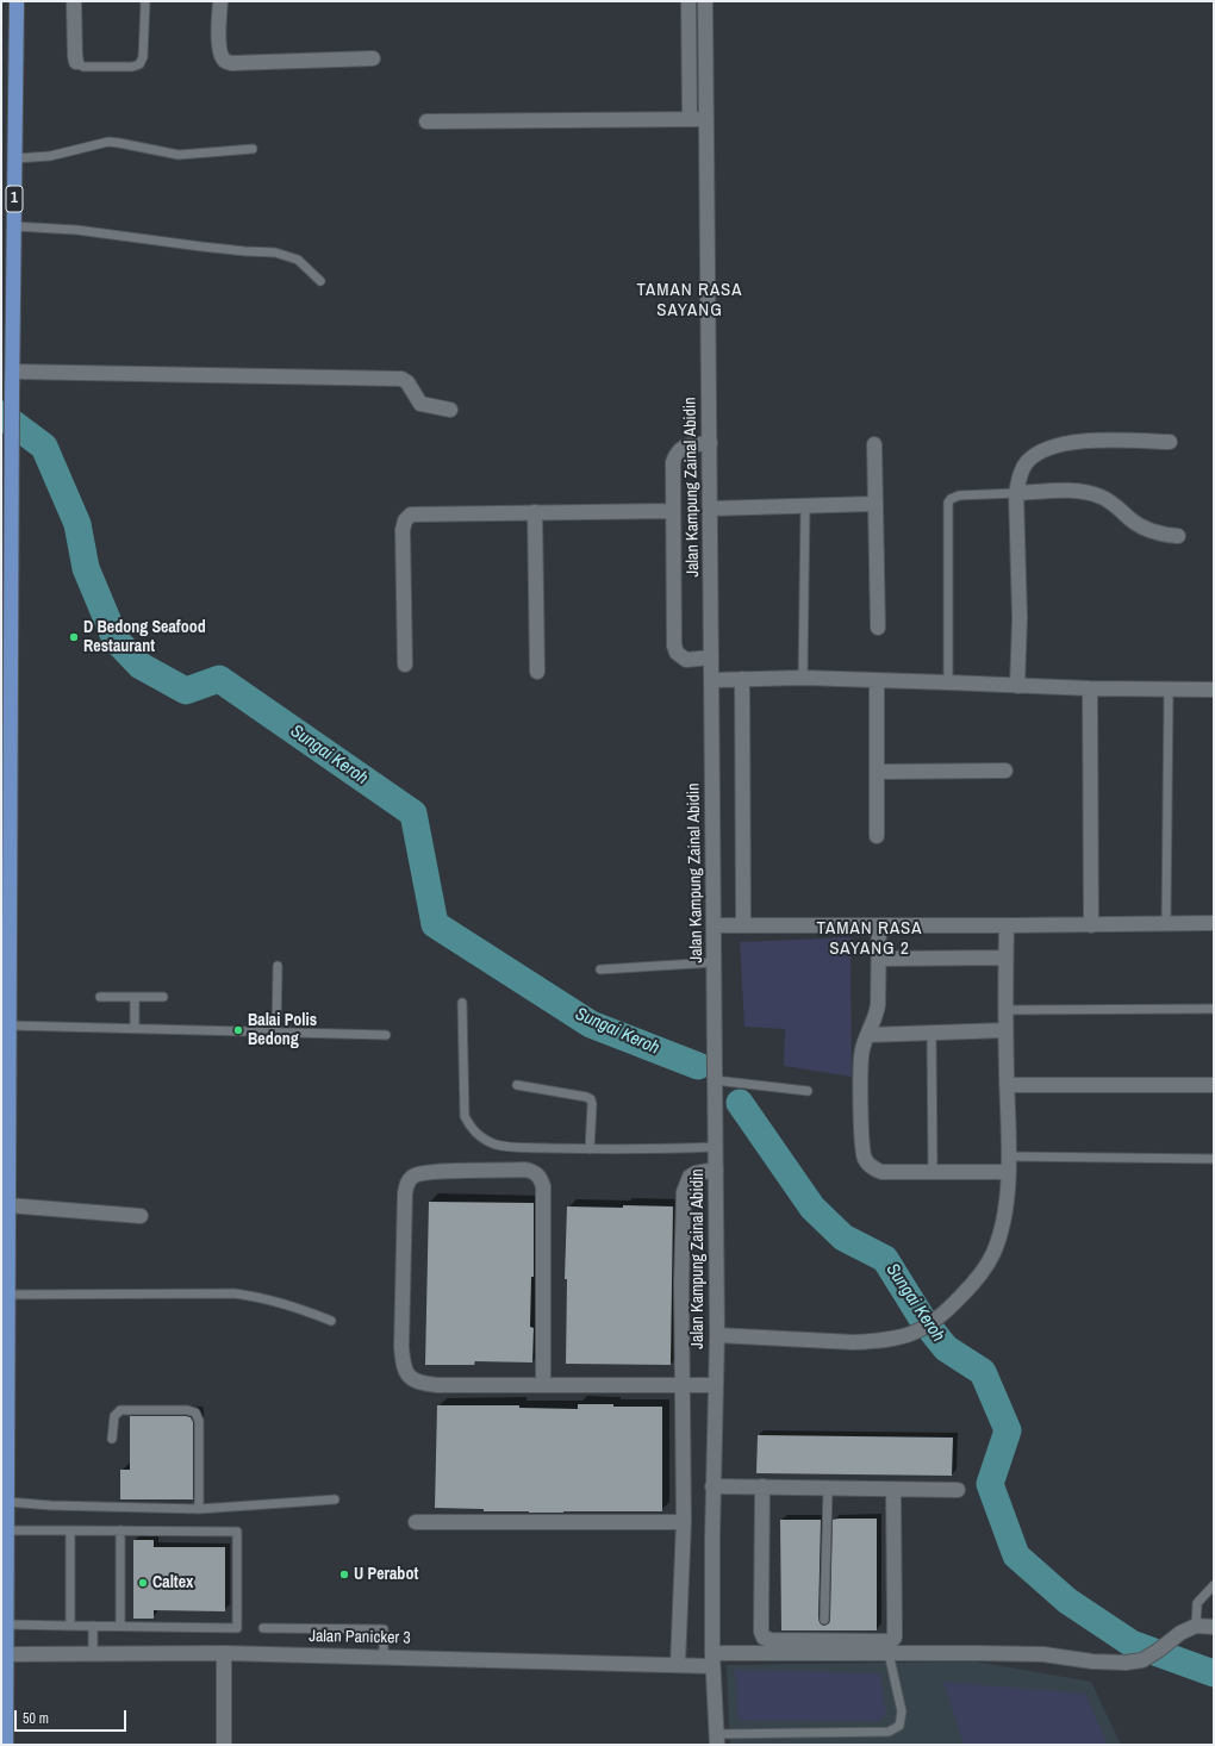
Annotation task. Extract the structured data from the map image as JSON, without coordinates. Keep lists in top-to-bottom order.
{
  "streets": {
    "main road": ["1"],
    "street": ["Jalan Kampung Zainal Abidin", "Jalan Panicker 3"]
  },
  "crossings": [
    ["1", "Jalan Panicker 3"],
    ["Jalan Kampung Zainal Abidin", "Jalan Panicker 3"]
  ],
  "districts": ["TAMAN RASA SAYANG", "TAMAN RASA SAYANG 2"],
  "water": ["Sungai Keroh"],
  "places": [
    "D Bedong Seafood Restaurant",
    "Balai Polis Bedong",
    "U Perabot",
    "Caltex"
  ],
  "scale_bar": "50 m"
}
